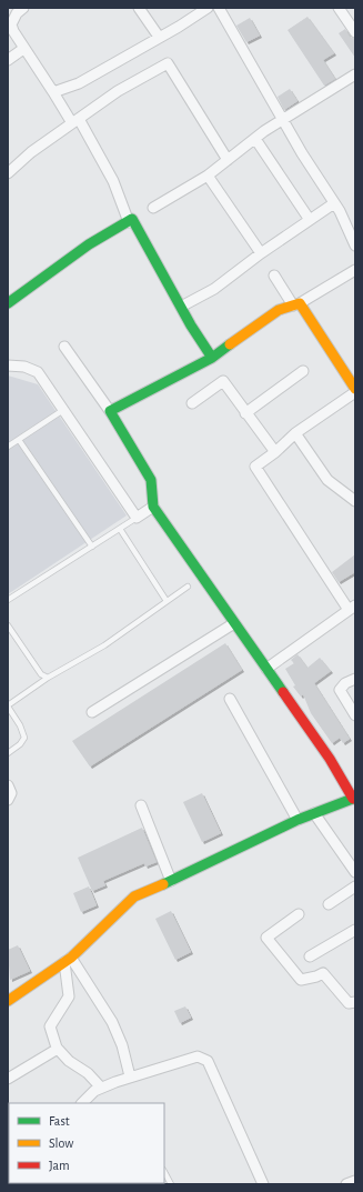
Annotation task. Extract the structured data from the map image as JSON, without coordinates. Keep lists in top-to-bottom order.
{
  "legend": ["Fast", "Slow", "Jam"]
}
